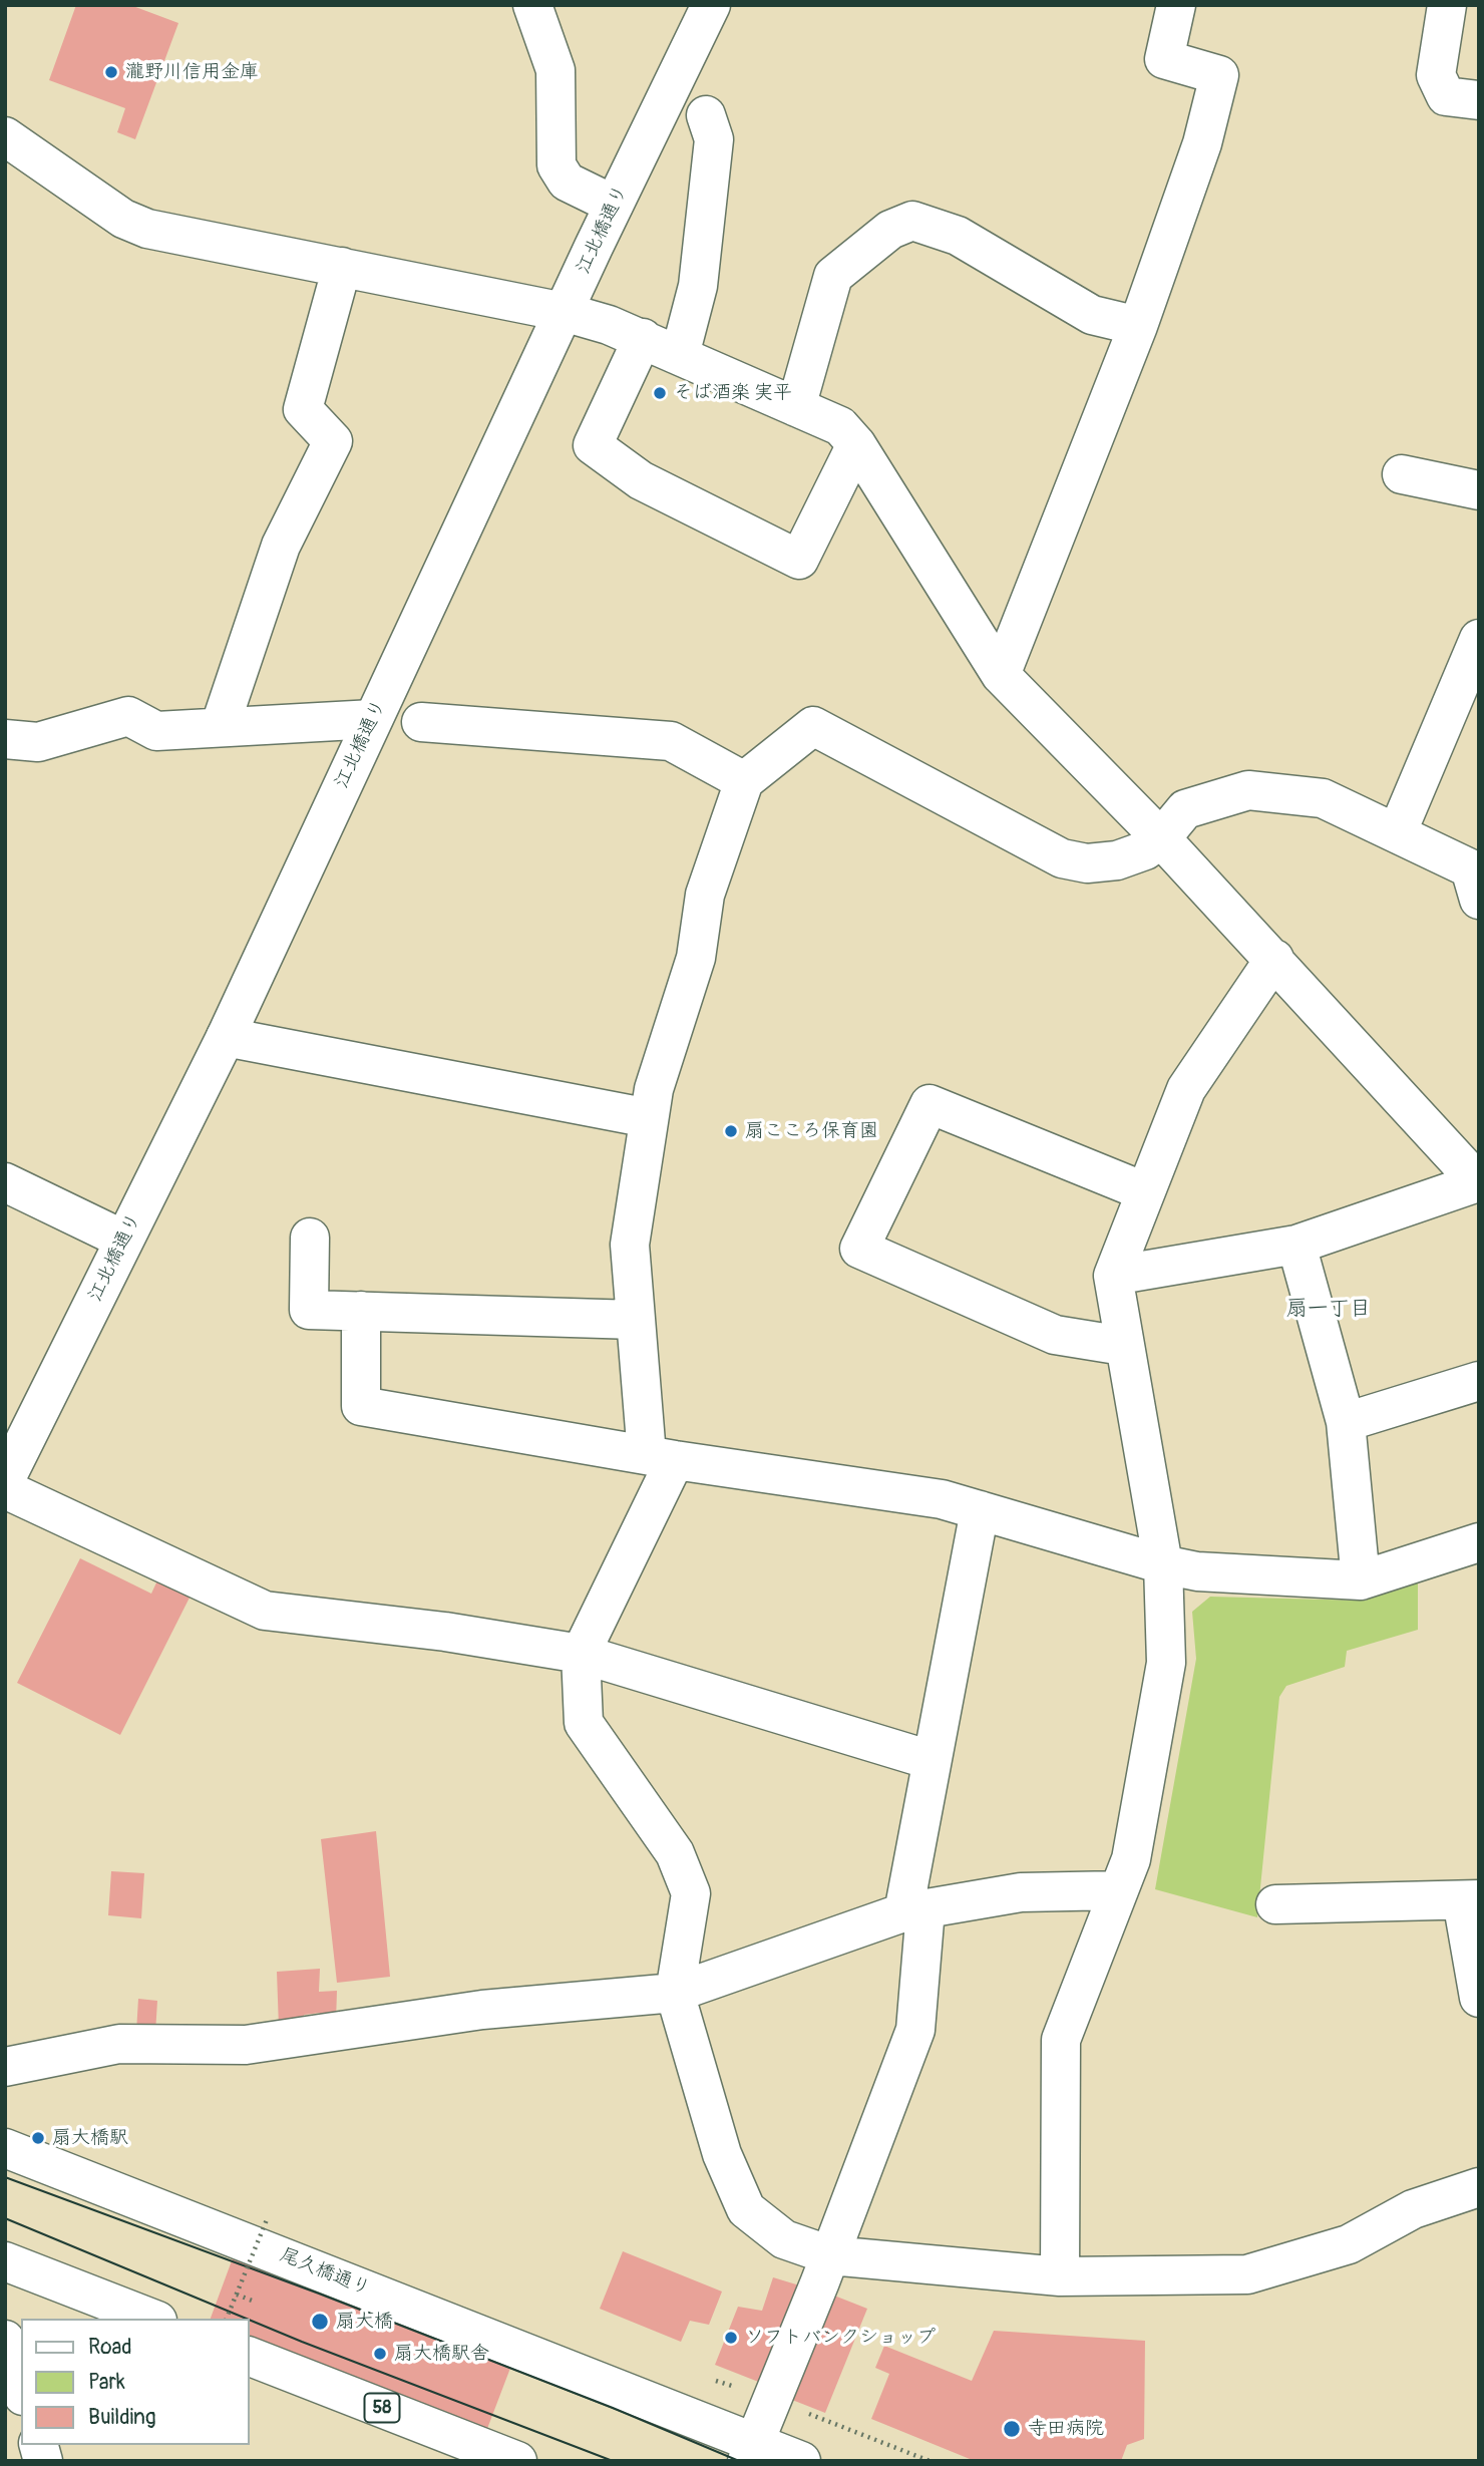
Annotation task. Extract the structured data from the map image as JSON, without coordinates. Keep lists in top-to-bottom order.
{
  "streets": {
    "street": ["江北橋通り", "尾久橋通り", "58"]
  },
  "districts": ["扇一丁目"],
  "places": [
    "瀧野川信用金庫",
    "そば酒楽 実平",
    "扇こころ保育園",
    "扇大橋駅",
    "扇大橋",
    "ソフトバンクショップ",
    "扇大橋駅舎",
    "寺田病院"
  ],
  "legend": ["Road", "Park", "Building"]
}
